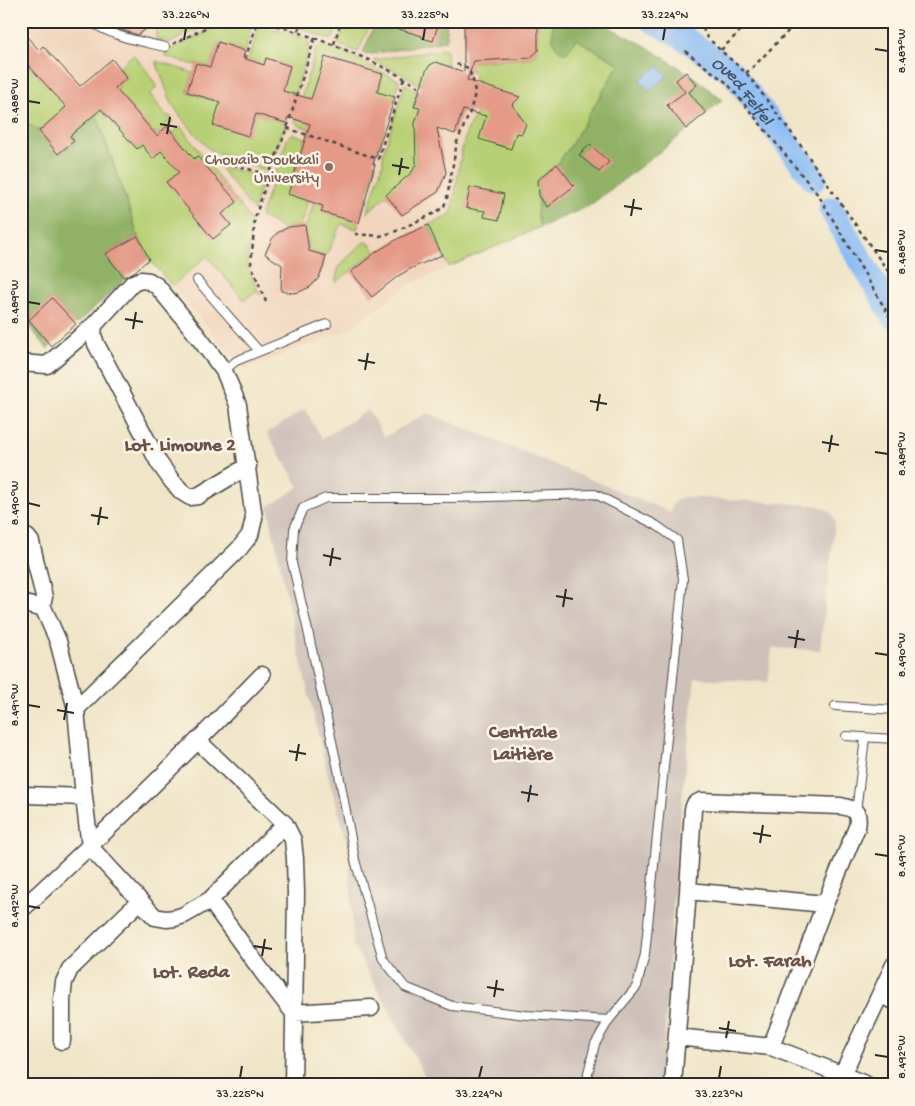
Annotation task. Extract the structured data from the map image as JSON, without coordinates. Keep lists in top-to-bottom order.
{
  "districts": [
    "Lot. Limoune 2",
    "Centrale Laitière",
    "Lot. Farah",
    "Lot. Reda"
  ],
  "water": ["Oued Felfel"],
  "places": ["Chouaib Doukkali University"],
  "coordinates": [
    "33.226°N",
    "33.225°N",
    "33.224°N",
    "8.487°W",
    "8.488°W",
    "8.489°W",
    "8.490°W",
    "8.491°W",
    "8.492°W",
    "33.223°N"
  ]
}
